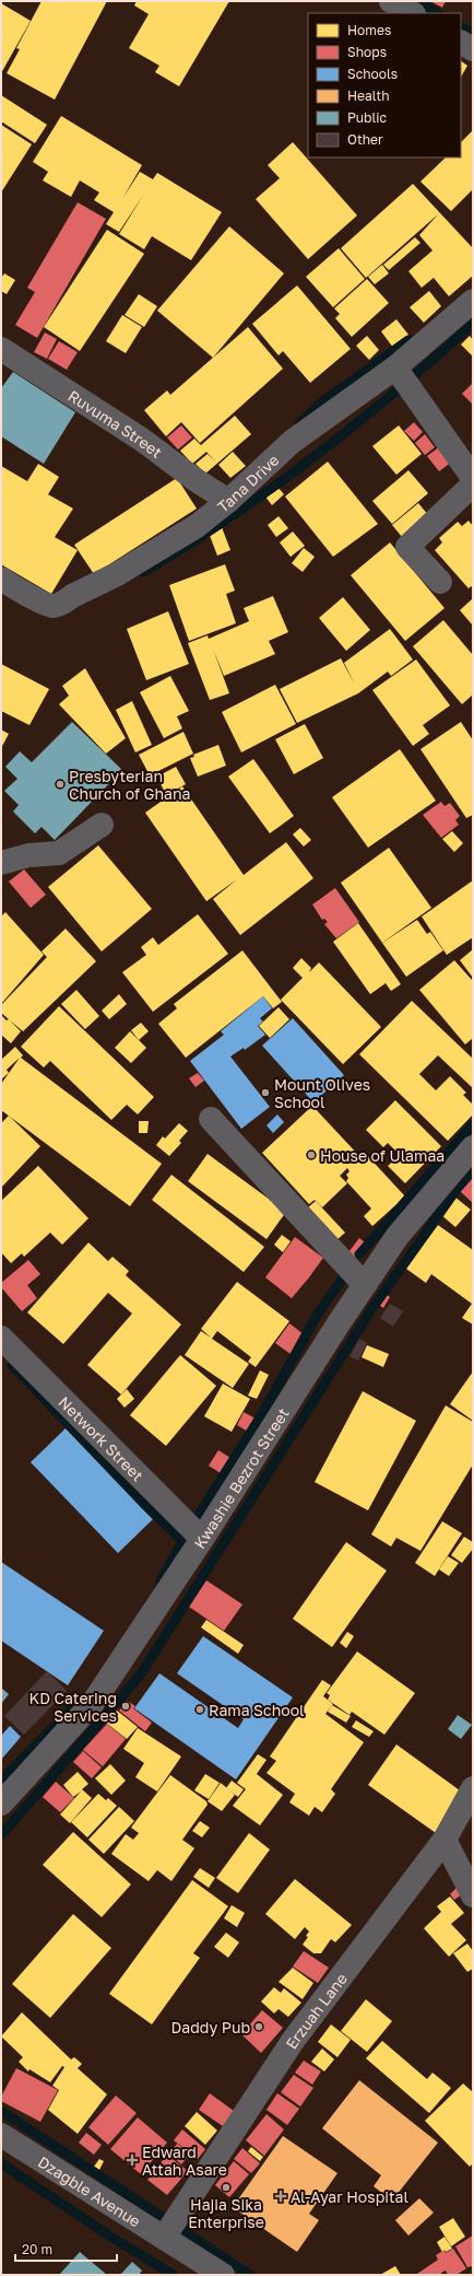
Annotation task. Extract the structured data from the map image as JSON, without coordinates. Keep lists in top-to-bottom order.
{
  "streets": {
    "street": [
      "Ruvuma Street",
      "Tana Drive",
      "Network Street",
      "Kwashie Bezrot Street",
      "Erzuah Lane",
      "Dzagble Avenue"
    ]
  },
  "crossings": [
    ["Ruvuma Street", "Tana Drive"],
    ["Network Street", "Kwashie Bezrot Street"],
    ["Erzuah Lane", "Dzagble Avenue"]
  ],
  "places": {
    "other": [
      "Presbyterian Church of Ghana",
      "Mount Olives School",
      "House of Ulamaa",
      "KD Catering Services",
      "Rama School",
      "Daddy Pub",
      "Hajia Sika Enterprise"
    ],
    "health": ["Edward Attah Asare", "Al-Ayar Hospital"]
  },
  "legend": [
    "Homes",
    "Shops",
    "Schools",
    "Health",
    "Public",
    "Other"
  ],
  "scale_bar": "20 m"
}
